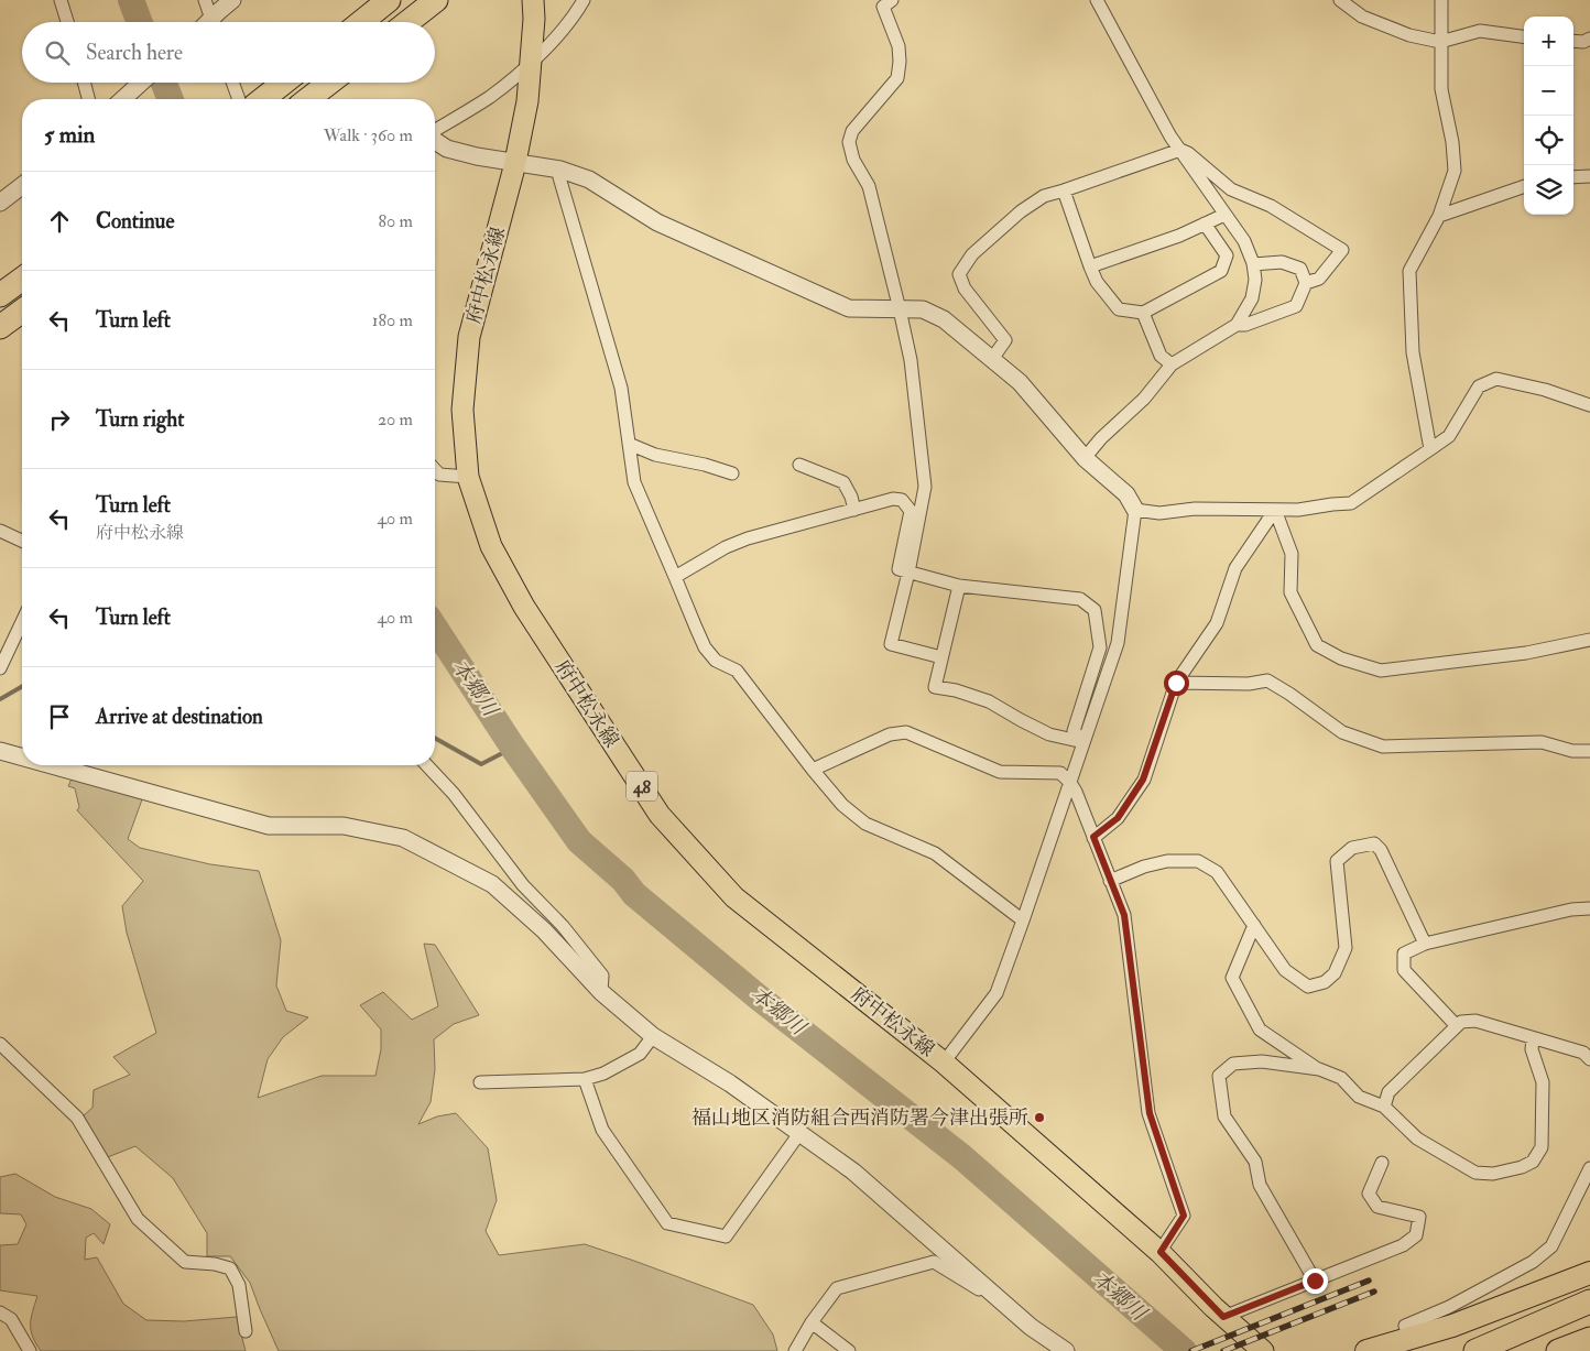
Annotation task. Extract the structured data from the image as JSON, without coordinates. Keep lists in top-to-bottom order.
{
  "streets": {
    "main road": ["府中松永線", "48"]
  },
  "water": ["本郷川"],
  "places": ["福山地区消防組合西消防署今津出張所"],
  "page": {
    "map_buttons": ["+", "−"],
    "search": "Search here",
    "heading": ["5 min", "Walk · 360 m"],
    "list": [
      ["Continue", "80 m"],
      ["Turn left", "180 m"],
      ["Turn right", "20 m"],
      ["Turn left", "府中松永線", "40 m"],
      ["Turn left", "40 m"],
      "Arrive at destination"
    ]
  }
}
